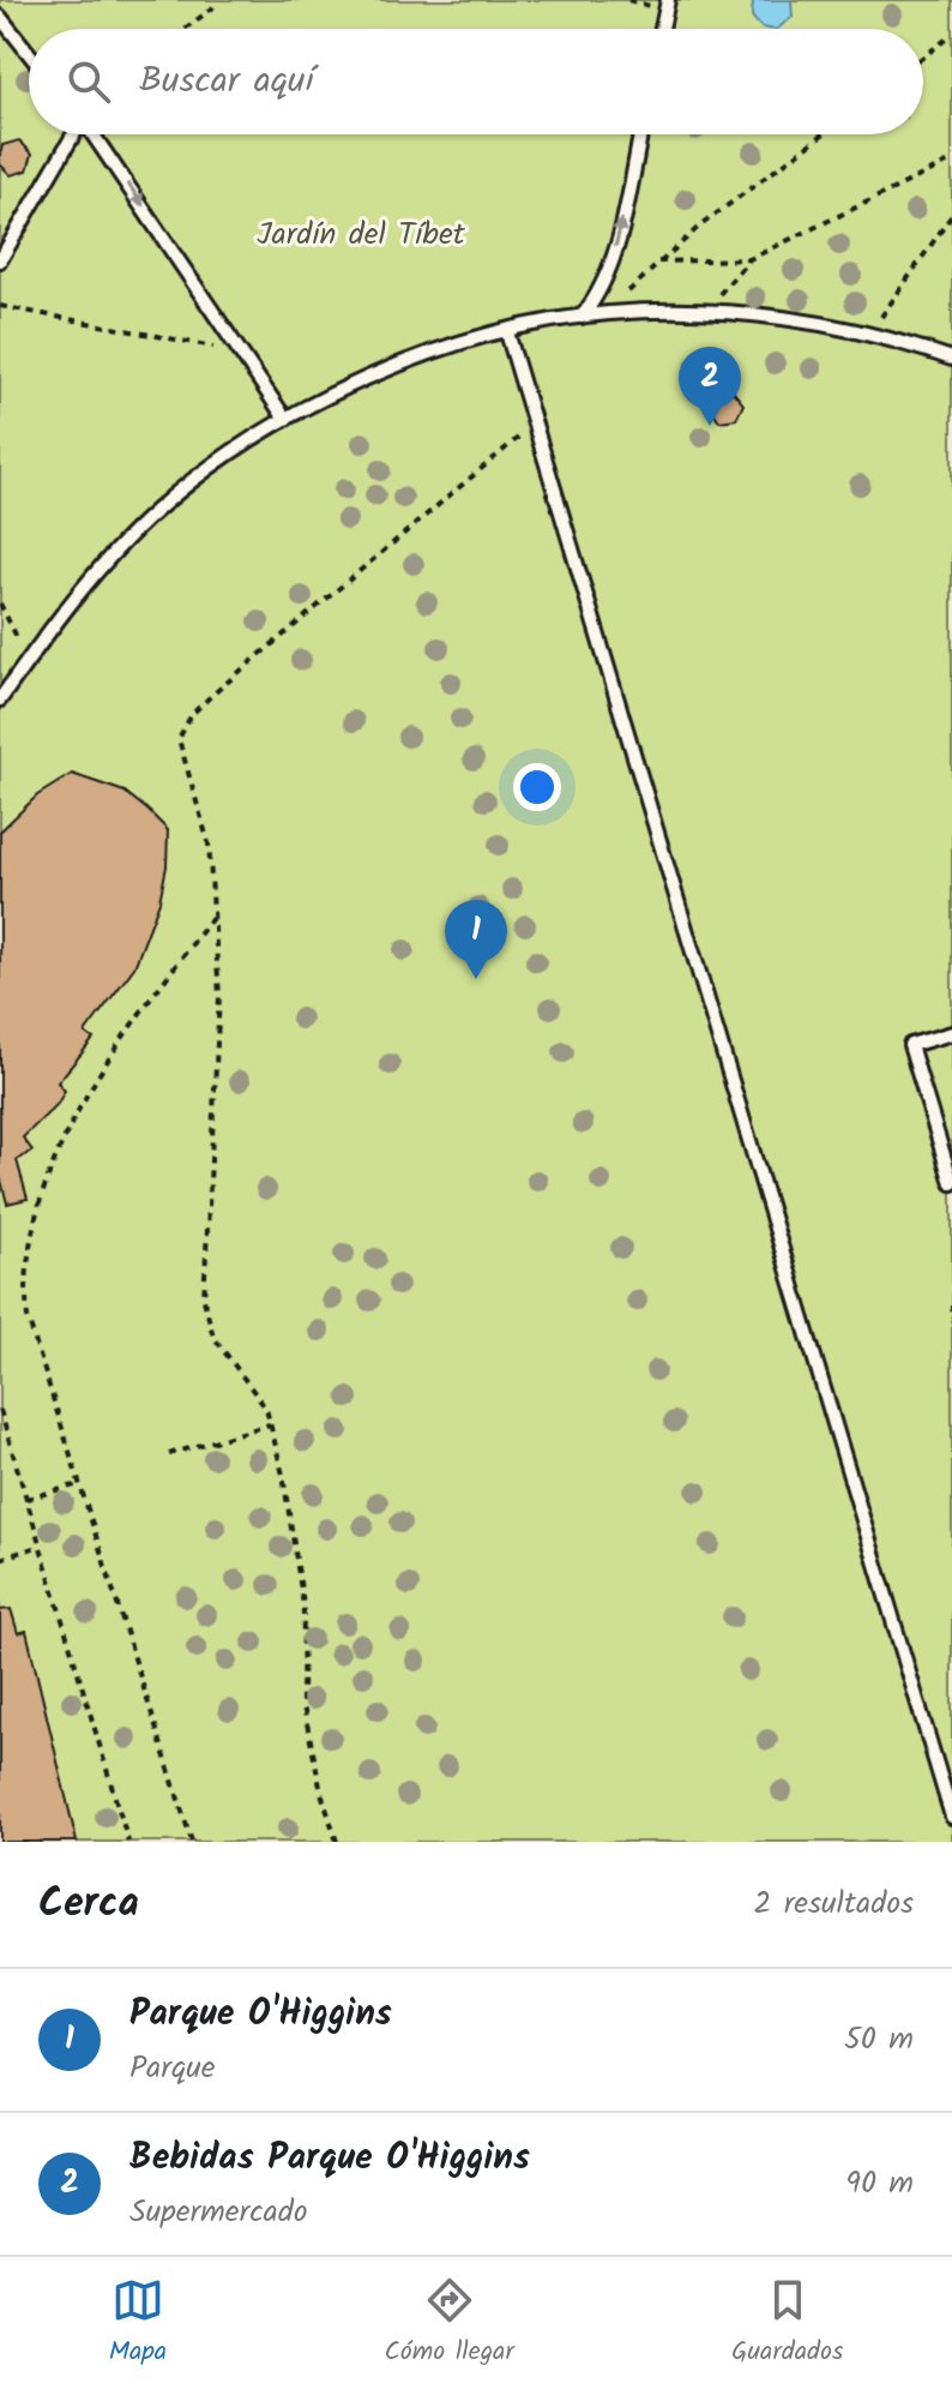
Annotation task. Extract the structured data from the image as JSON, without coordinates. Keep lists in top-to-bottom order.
{
  "parks": ["Jardín del Tíbet"],
  "page": {
    "search": "Buscar aquí",
    "pins": ["2", "1"],
    "heading": ["Cerca", "2 resultados"],
    "list": [
      {
        "mark": "1",
        "name": "Parque O'Higgins",
        "note": "Parque",
        "value": "50 m"
      },
      {
        "mark": "2",
        "name": "Bebidas Parque O'Higgins",
        "note": "Supermercado",
        "value": "90 m"
      }
    ],
    "nav": ["Mapa", "Cómo llegar", "Guardados"]
  }
}
